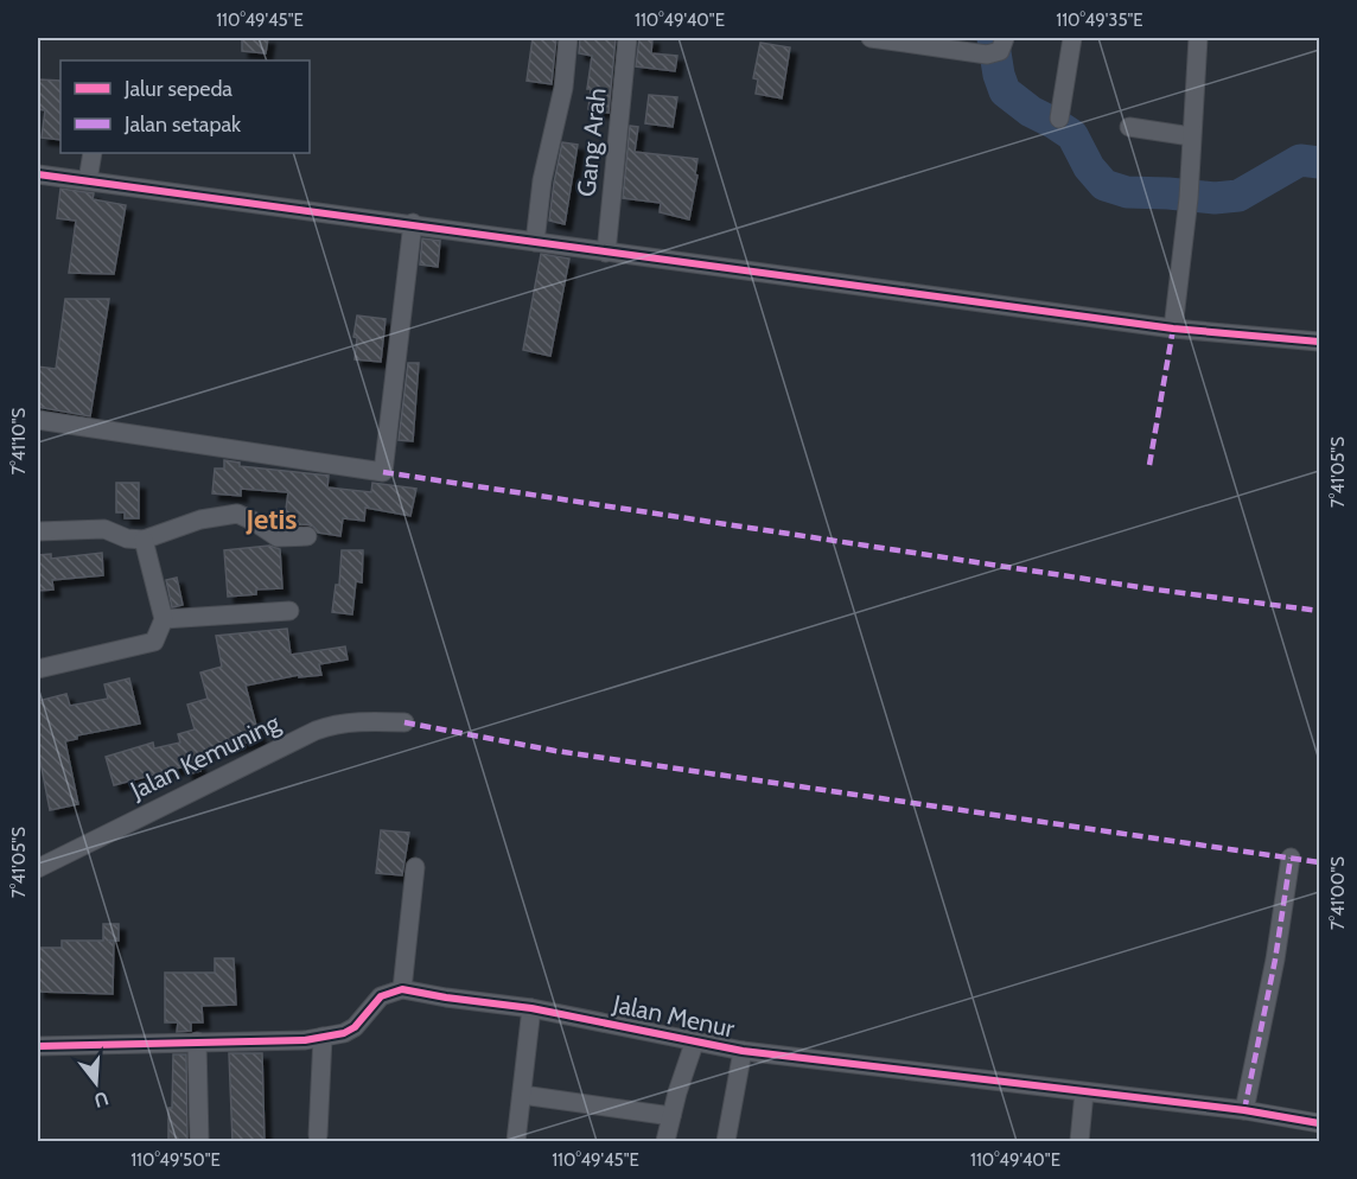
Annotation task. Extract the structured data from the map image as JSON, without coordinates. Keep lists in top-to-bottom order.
{
  "streets": {
    "street": ["Gang Arah", "Jalan Kemuning", "Jalan Menur"]
  },
  "districts": ["Jetis"],
  "legend": ["Jalur sepeda", "Jalan setapak"],
  "north": "bottom",
  "coordinates": [
    "110°49'45\"E",
    "110°49'40\"E",
    "110°49'35\"E",
    "7°41'10\"S",
    "7°41'05\"S",
    "7°41'00\"S",
    "110°49'50\"E"
  ]
}
